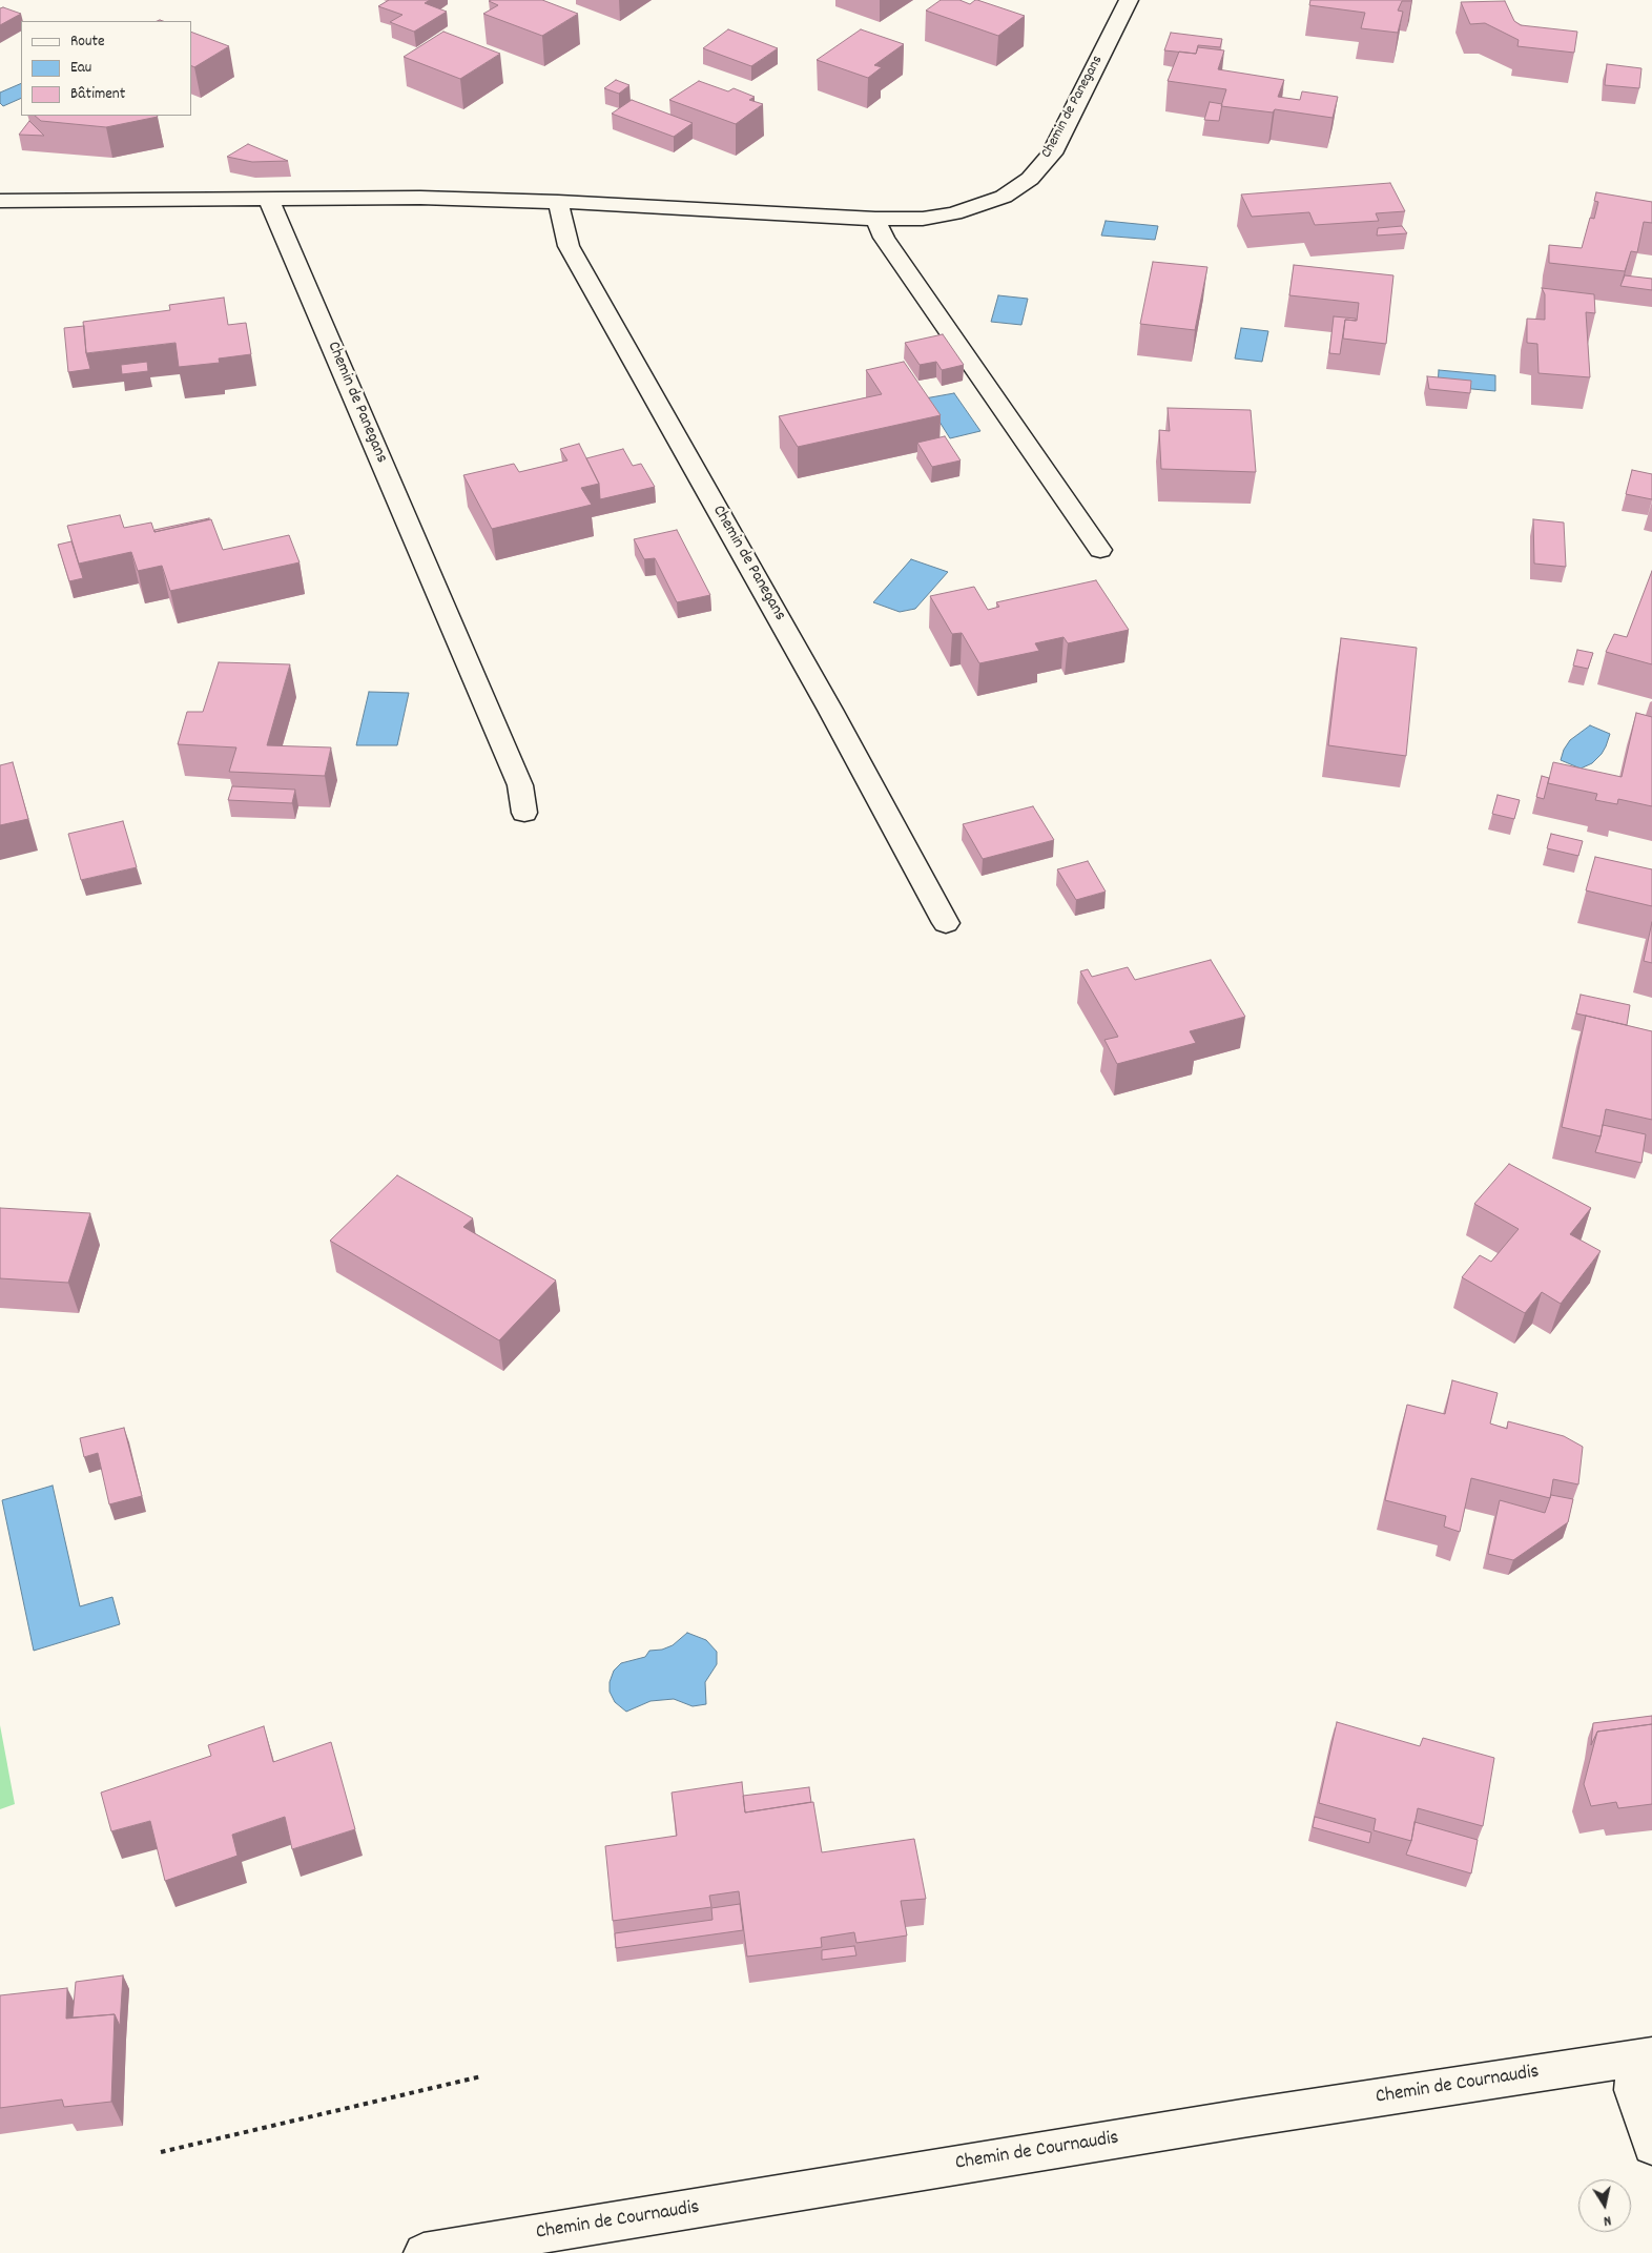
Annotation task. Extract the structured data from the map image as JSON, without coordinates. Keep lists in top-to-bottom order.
{
  "streets": {
    "street": ["Chemin de Panegans", "Chemin de Cournaudis"]
  },
  "legend": ["Route", "Eau", "Bâtiment"],
  "north": "bottom"
}
